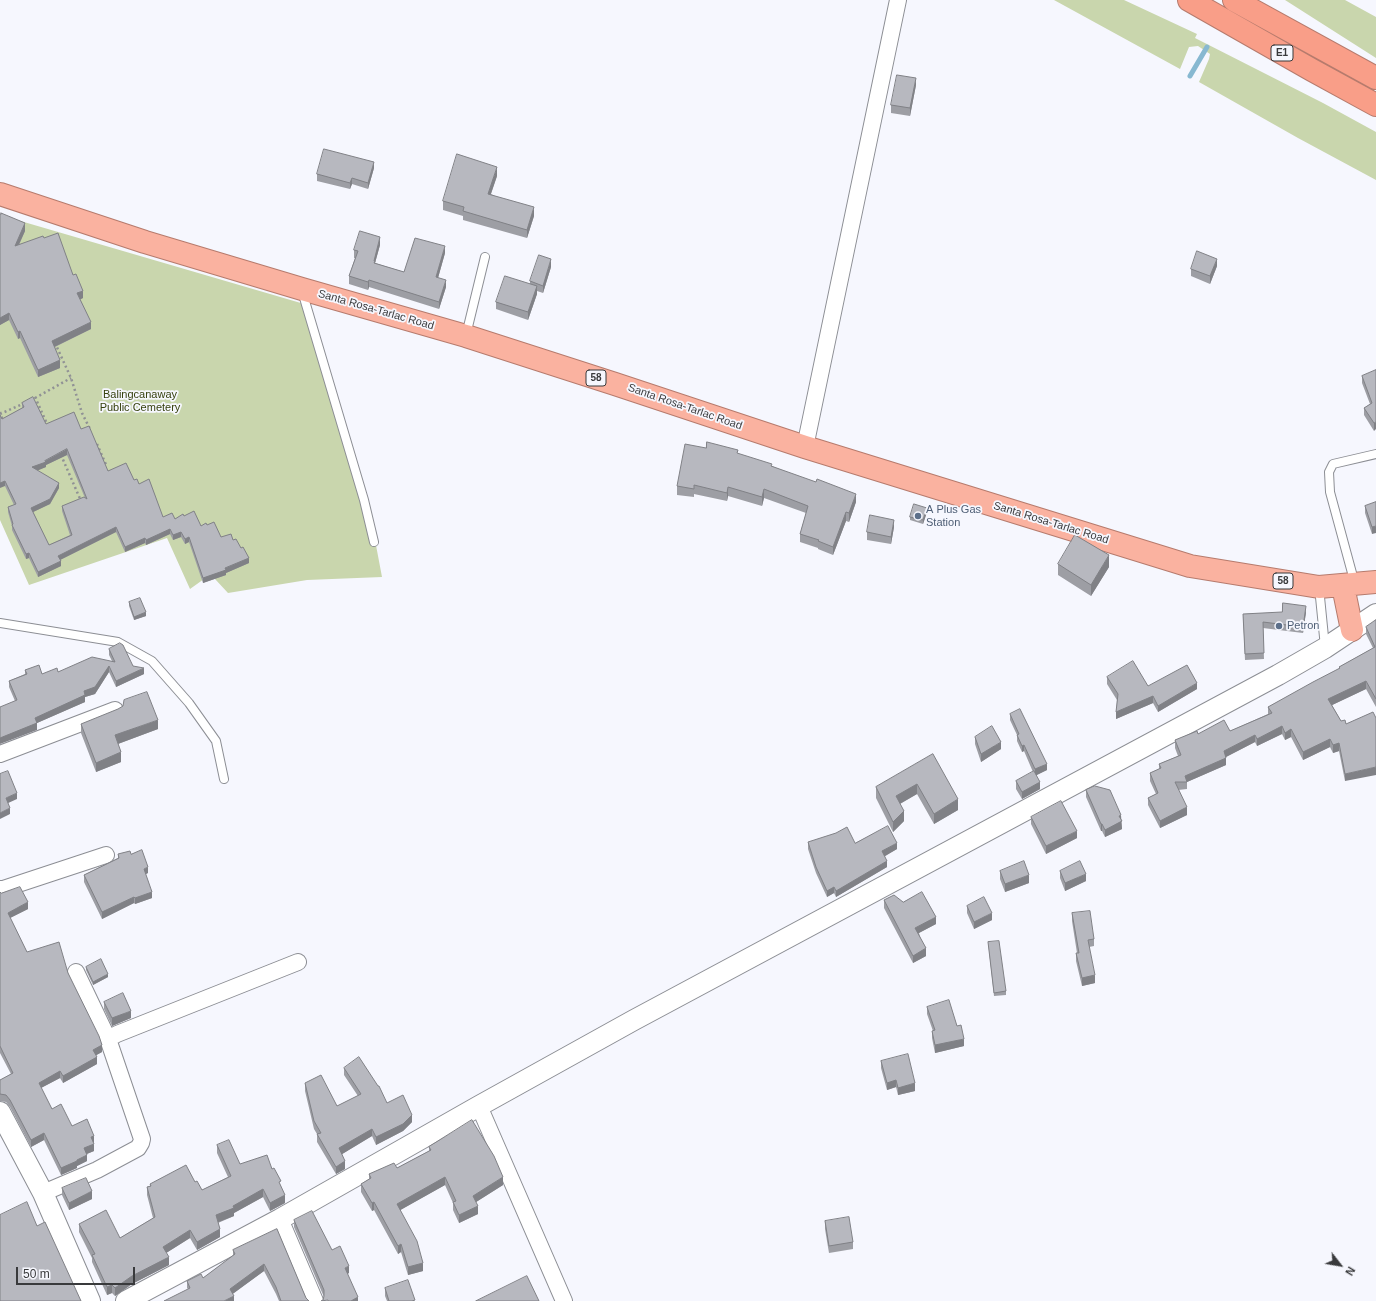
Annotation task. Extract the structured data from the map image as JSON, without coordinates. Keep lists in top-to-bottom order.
{
  "streets": {
    "highway": ["E1", "Santa Rosa-Tarlac Road", "58"]
  },
  "parks": ["Balingcanaway Public Cemetery"],
  "places": ["A Plus Gas Station", "Petron"],
  "scale_bar": "50 m",
  "north": "bottom right"
}
